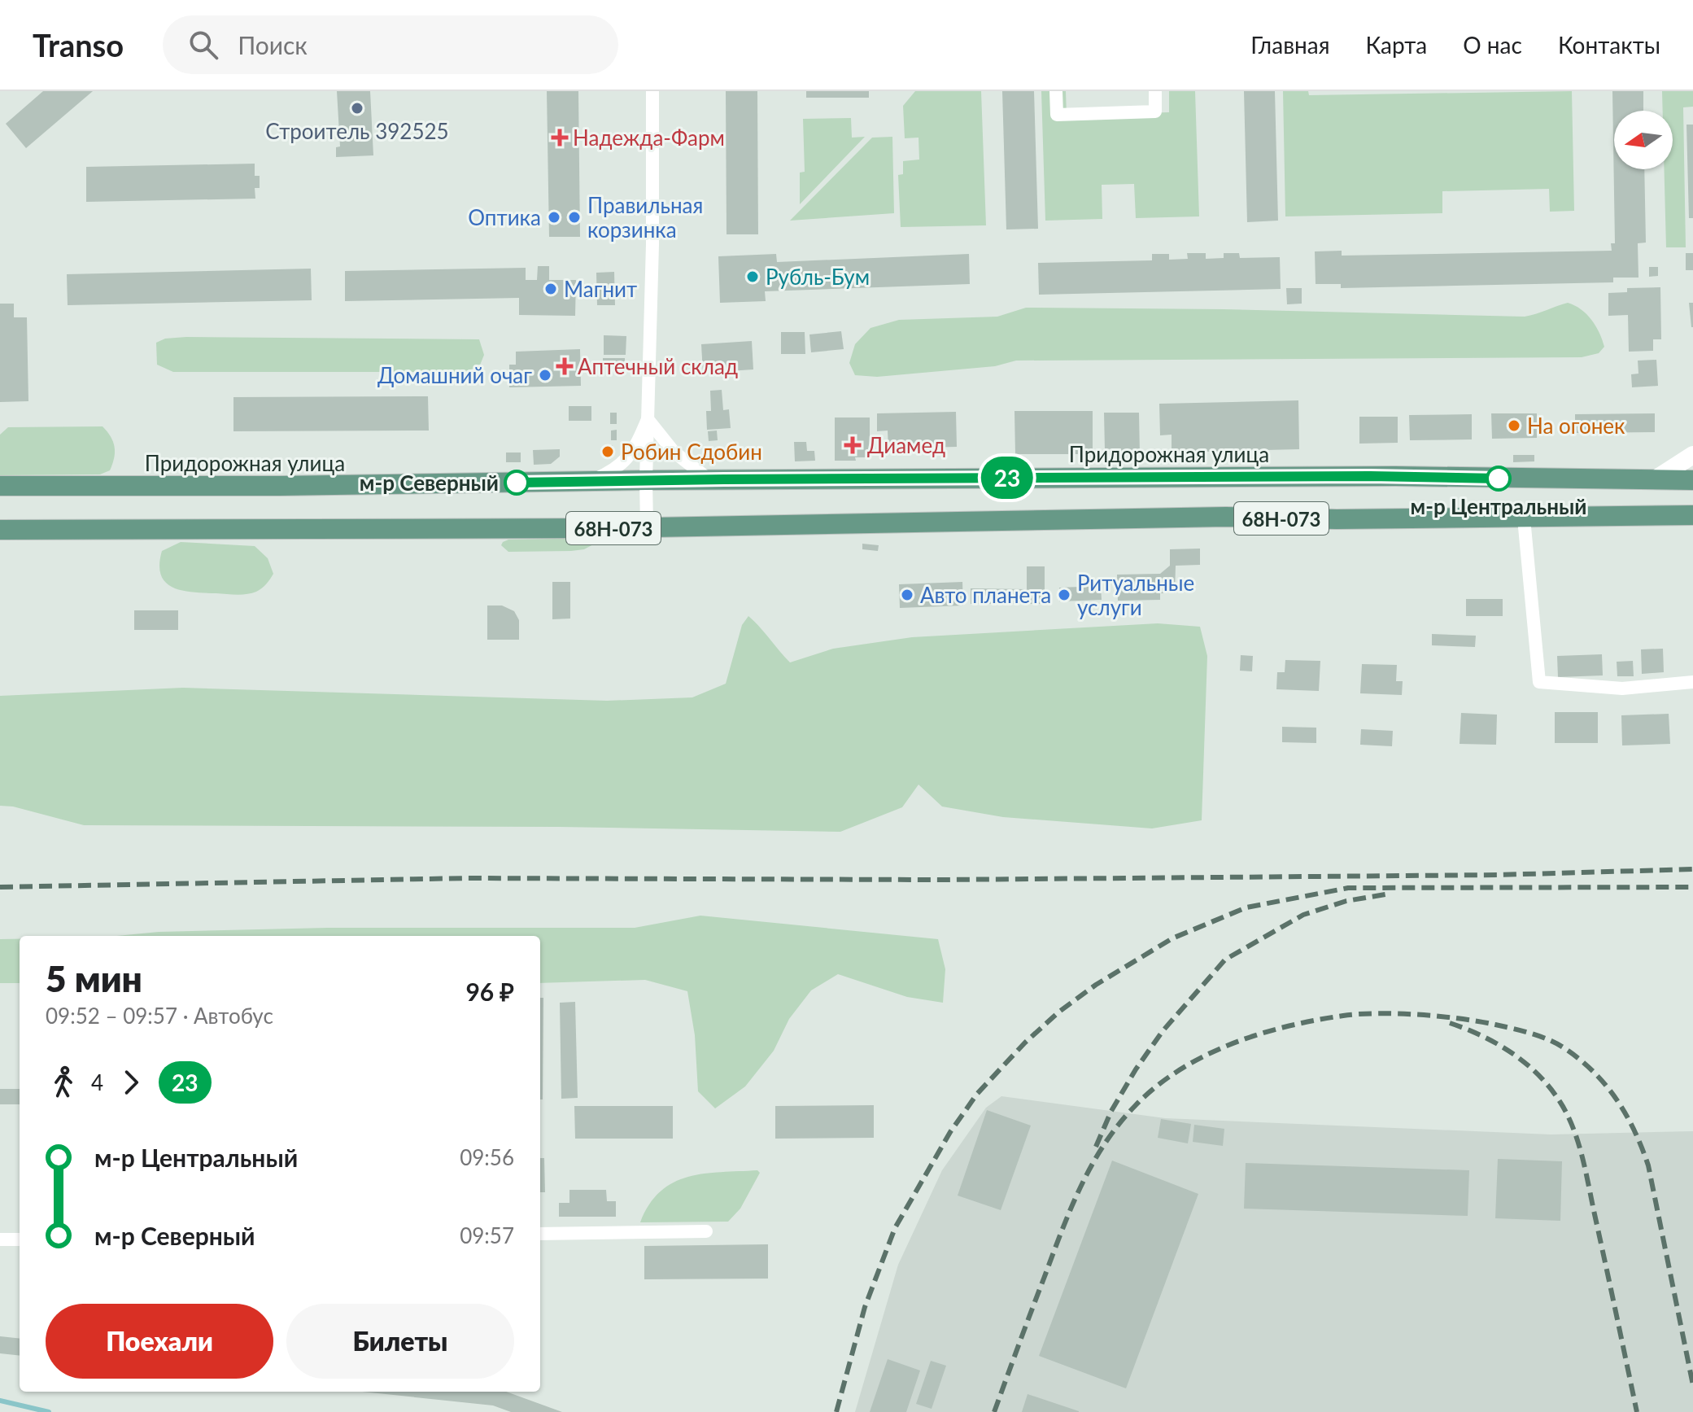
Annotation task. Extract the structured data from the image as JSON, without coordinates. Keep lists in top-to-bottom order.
{
  "streets": {
    "main road": ["Придорожная улица", "68Н-073"]
  },
  "places": {
    "other": [
      "Строитель 392525",
      "Оптика",
      "Правильная корзинка",
      "Рубль-Бум",
      "Магнит",
      "Домашний очаг",
      "На огонек",
      "Робин Сдобин",
      "м-р Центральный",
      "м-р Северный",
      "Авто планета",
      "Ритуальные услуги"
    ],
    "health": ["Надежда-Фарм", "Аптечный склад", "Диамед"]
  },
  "lines": ["bus line 23"],
  "north": "left",
  "page": {
    "header": "Transo",
    "search": "Поиск",
    "nav": [
      "Главная",
      "Карта",
      "О нас",
      "Контакты"
    ],
    "on_map": "23",
    "heading": ["5 мин", "09:52 – 09:57 · Автобус", "96 ₽"],
    "legs": ["4", "23"],
    "list": [
      {
        "name": "м-р Центральный",
        "value": "09:56"
      },
      {
        "name": "м-р Северный",
        "value": "09:57"
      }
    ],
    "buttons": ["Поехали", "Билеты"]
  }
}
